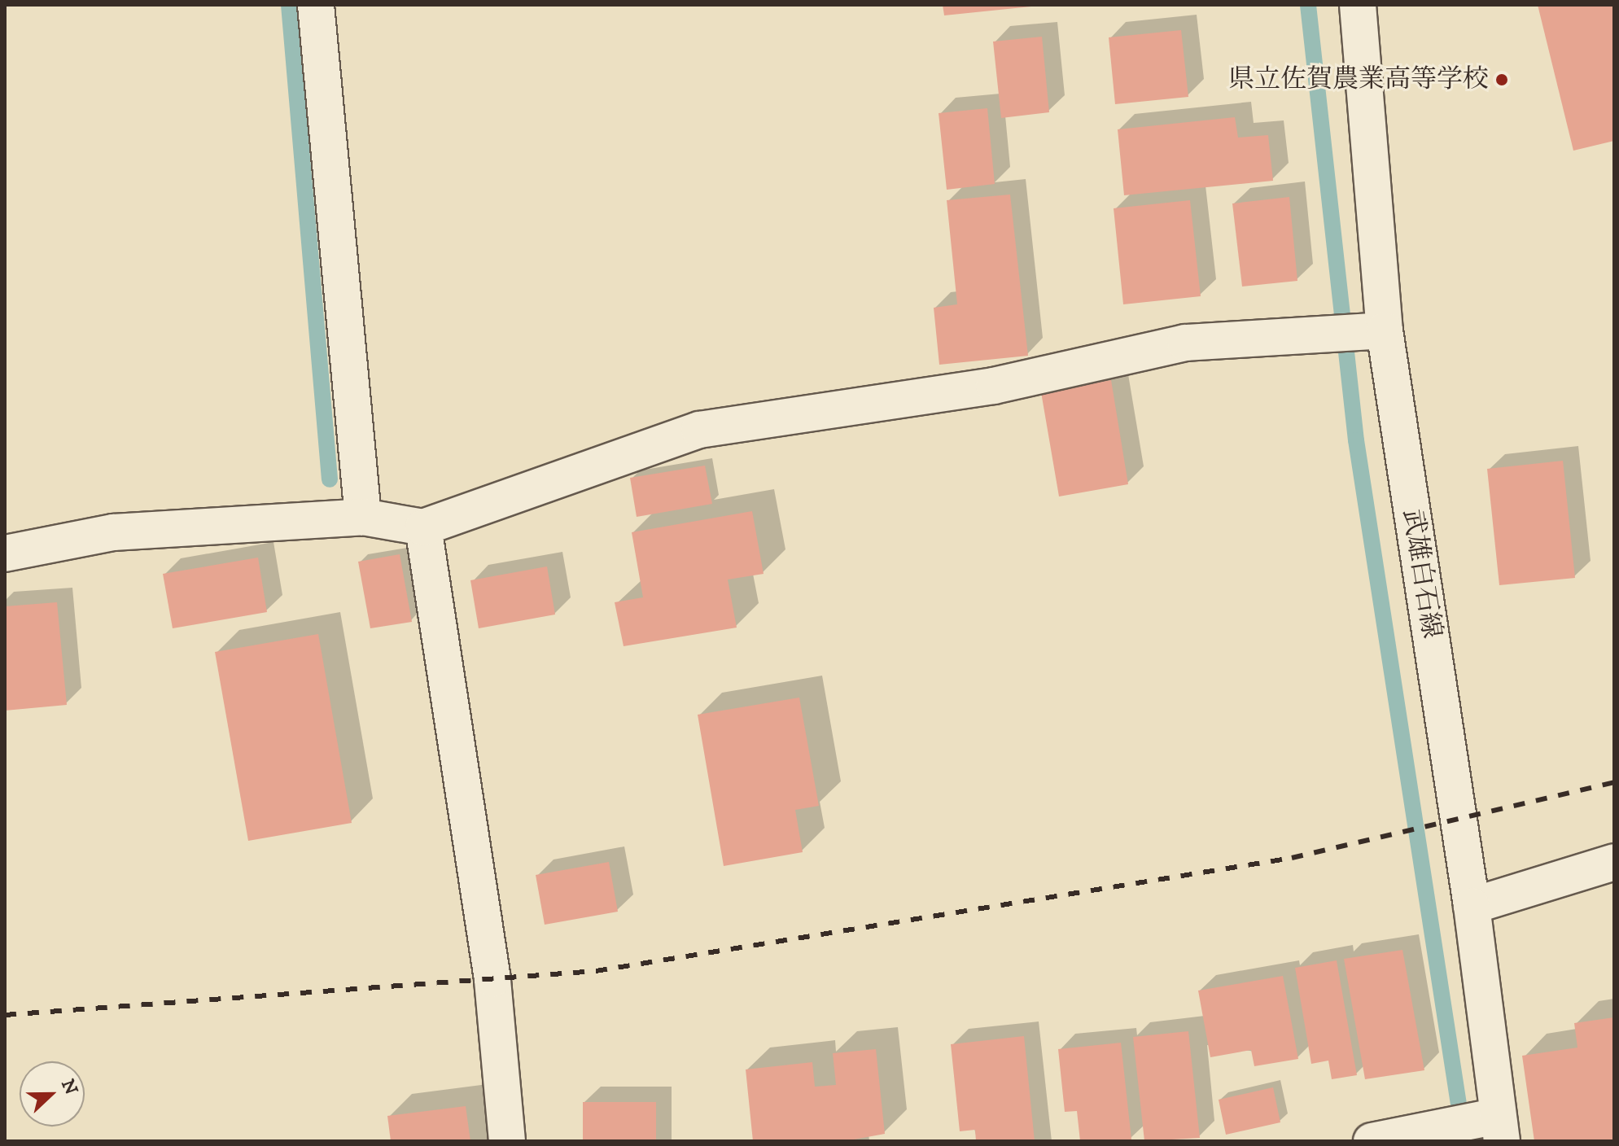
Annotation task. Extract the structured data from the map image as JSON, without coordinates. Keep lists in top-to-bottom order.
{
  "streets": {
    "street": ["武雄白石線"]
  },
  "places": ["県立佐賀農業高等学校"],
  "north": "right"
}
